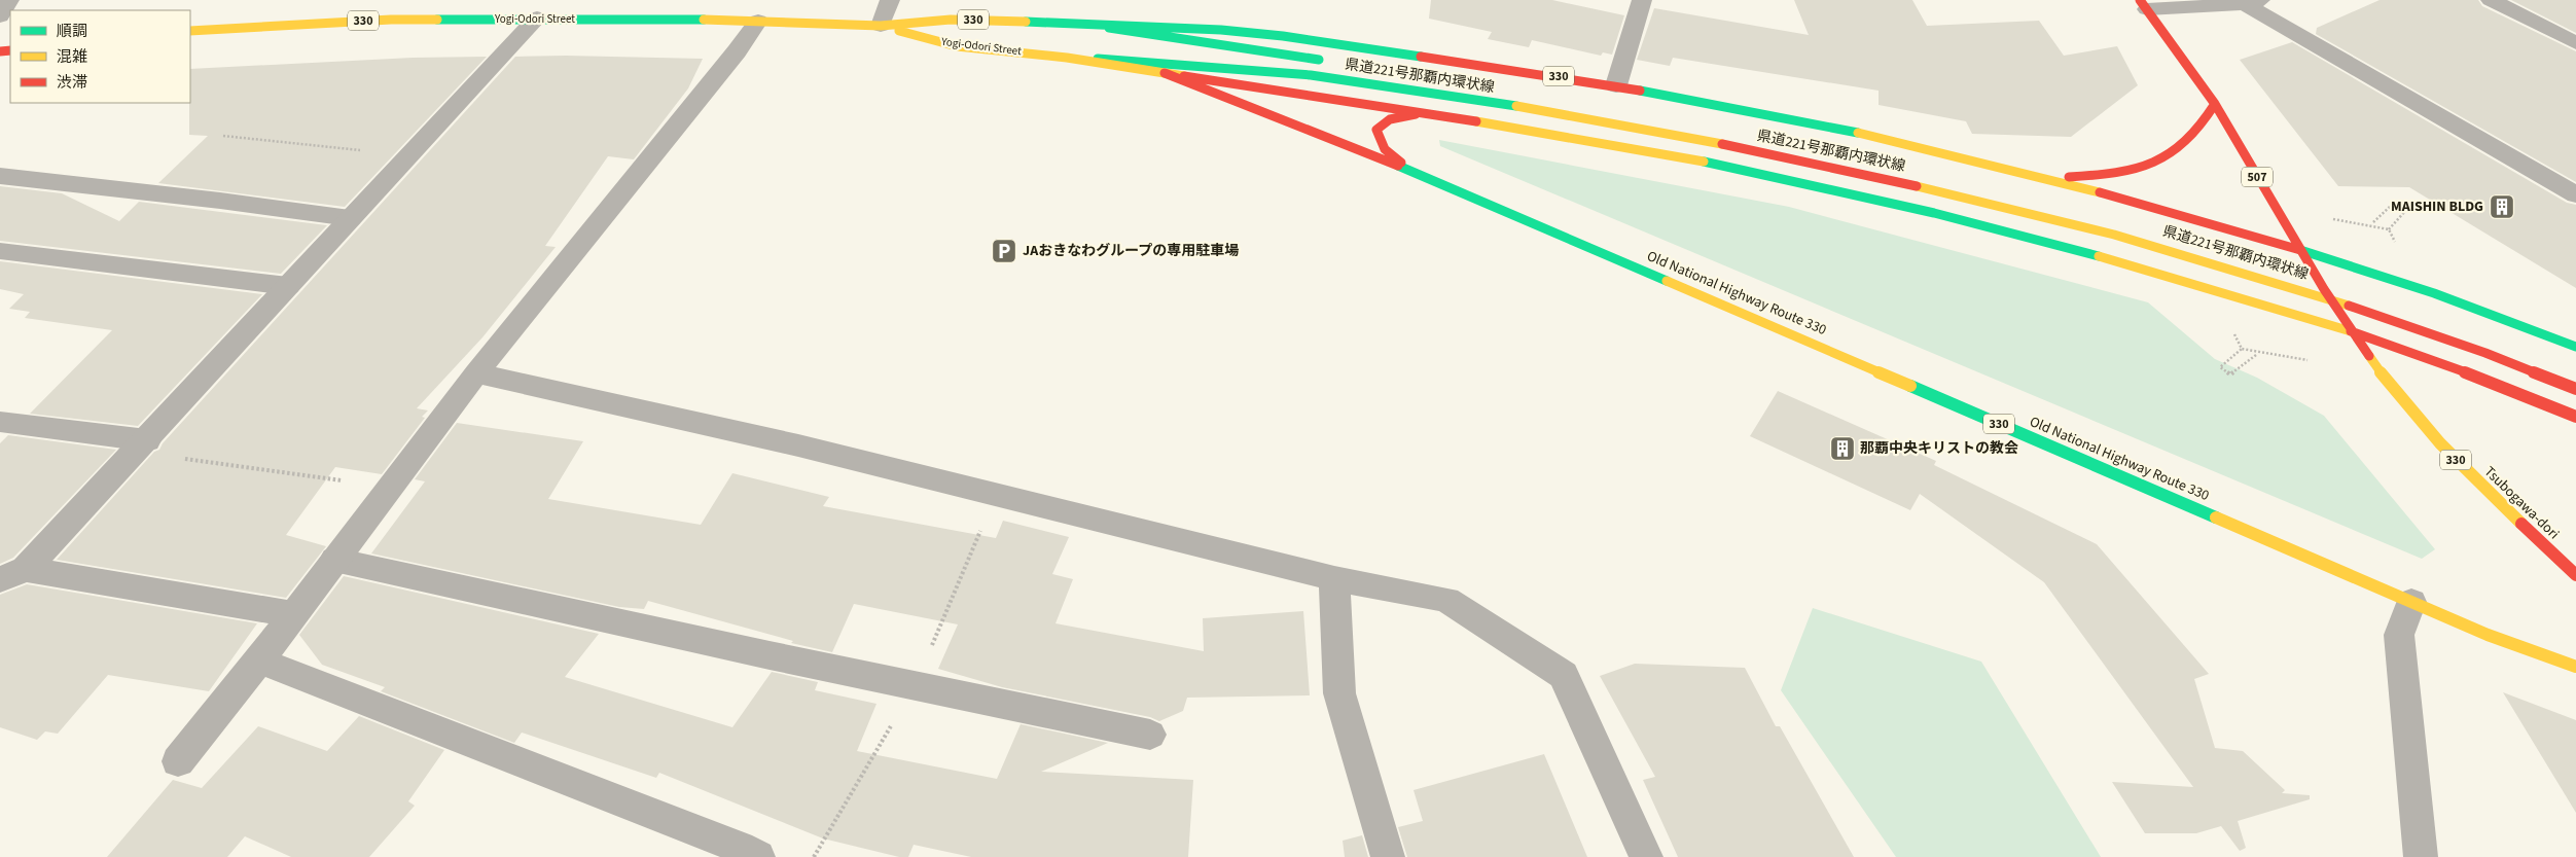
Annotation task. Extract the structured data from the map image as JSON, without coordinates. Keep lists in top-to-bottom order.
{
  "streets": {
    "main road": [
      "Yogi-Odori Street",
      "330",
      "県道221号那覇内環状線",
      "507",
      "Old National Highway Route 330",
      "Tsubogawa-dori"
    ]
  },
  "crossings": [
    ["Yogi-Odori Street", "330"],
    ["Yogi-Odori Street", "県道221号那覇内環状線"],
    ["330", "県道221号那覇内環状線"],
    ["330", "507"],
    ["330", "Old National Highway Route 330"],
    ["330", "Tsubogawa-dori"]
  ],
  "places": {
    "building": ["MAISHIN BLDG", "那覇中央キリストの教会"],
    "parking": ["JAおきなわグループの専用駐車場"]
  },
  "legend": ["順調", "混雑", "渋滞"]
}
